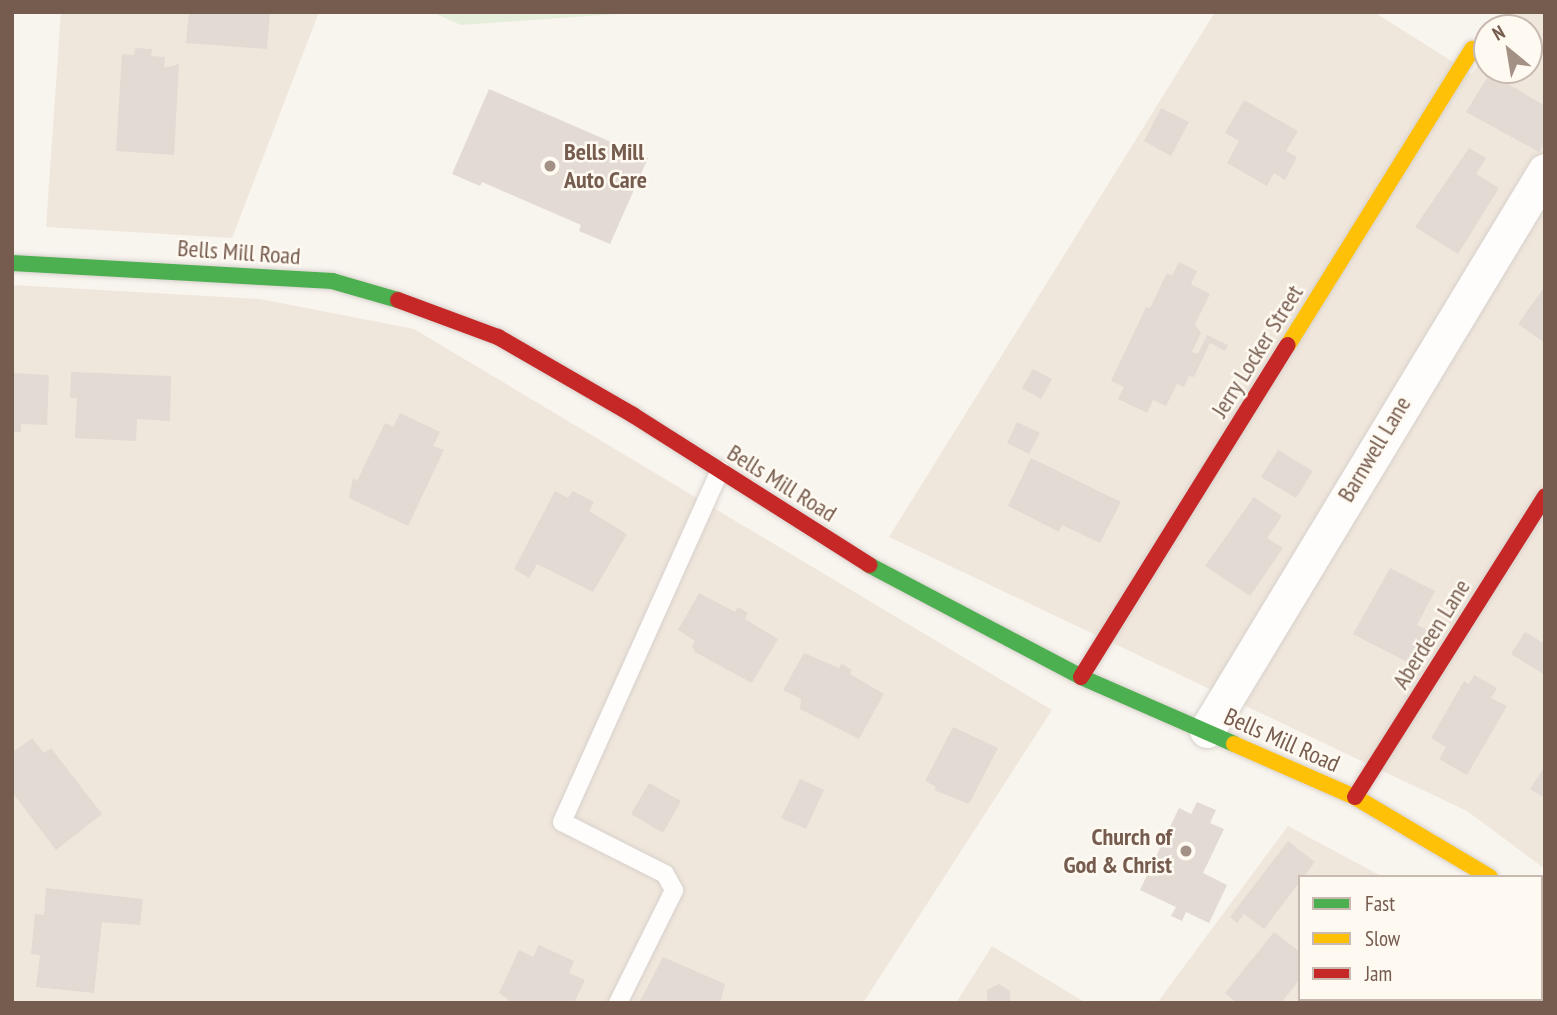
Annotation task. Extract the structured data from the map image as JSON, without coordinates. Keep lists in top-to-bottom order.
{
  "streets": {
    "street": [
      "Bells Mill Road",
      "Jerry Locker Street",
      "Barnwell Lane",
      "Aberdeen Lane"
    ]
  },
  "crossings": [
    ["Bells Mill Road", "Jerry Locker Street"],
    ["Bells Mill Road", "Barnwell Lane"],
    ["Bells Mill Road", "Aberdeen Lane"]
  ],
  "places": ["Bells Mill Auto Care", "Church of God & Christ"],
  "legend": ["Fast", "Slow", "Jam"],
  "north": "top left"
}
